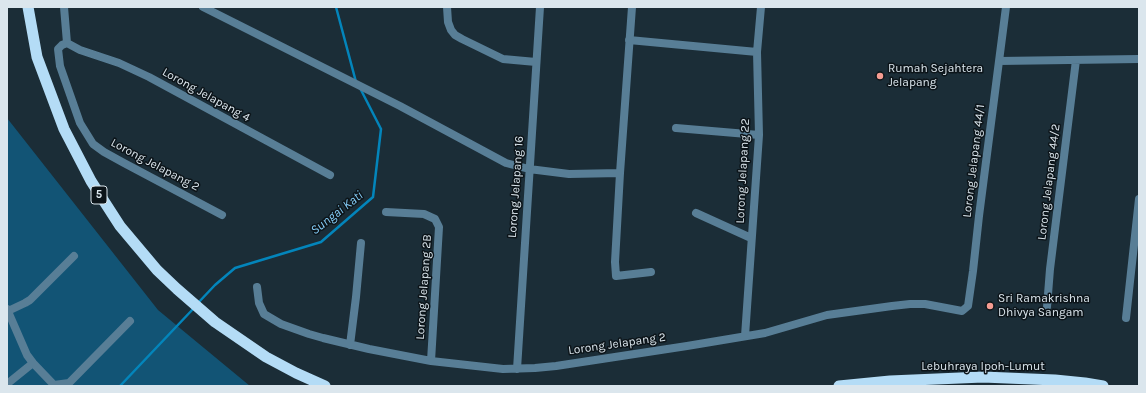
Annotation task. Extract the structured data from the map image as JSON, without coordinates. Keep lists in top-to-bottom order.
{
  "streets": {
    "highway": ["5", "Lebuhraya Ipoh-Lumut"],
    "street": [
      "Lorong Jelapang 4",
      "Lorong Jelapang 44/1",
      "Lorong Jelapang 2",
      "Lorong Jelapang 22",
      "Lorong Jelapang 44/2",
      "Lorong Jelapang 16",
      "Lorong Jelapang 2B"
    ]
  },
  "crossings": [
    ["Lorong Jelapang 4", "Lorong Jelapang 2"],
    ["Lorong Jelapang 44/1", "Lorong Jelapang 2"],
    ["Lorong Jelapang 2", "Lorong Jelapang 22"],
    ["Lorong Jelapang 2", "Lorong Jelapang 16"],
    ["Lorong Jelapang 2", "Lorong Jelapang 2B"]
  ],
  "water": ["Sungai Kati"],
  "places": ["Rumah Sejahtera Jelapang", "Sri Ramakrishna Dhivya Sangam"]
}
